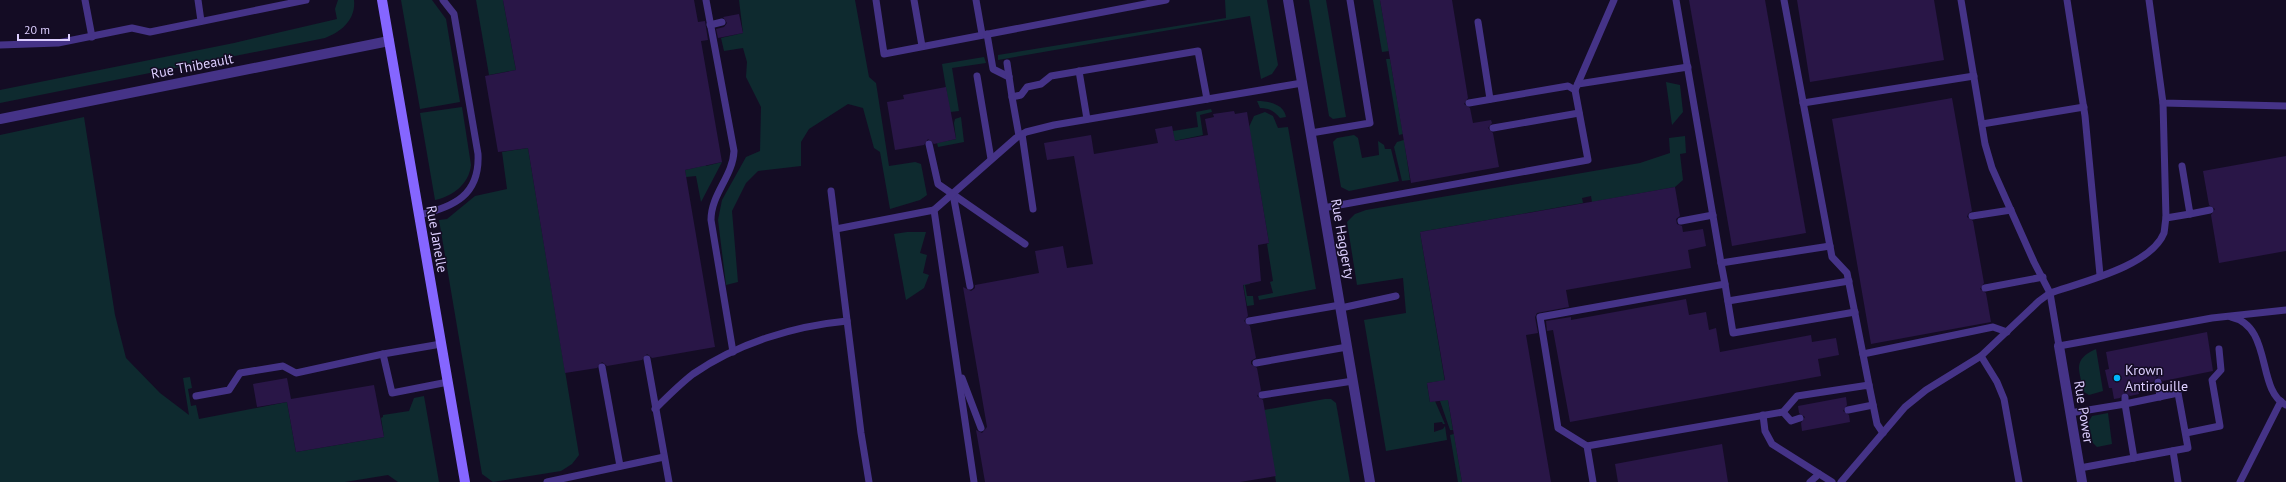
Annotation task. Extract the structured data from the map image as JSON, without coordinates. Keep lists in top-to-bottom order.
{
  "streets": {
    "main road": ["Rue Janelle"],
    "street": ["Rue Thibeault", "Rue Haggerty", "Rue Power"]
  },
  "crossings": [
    ["Rue Thibeault", "Rue Janelle"]
  ],
  "places": ["Krown Antirouille"],
  "scale_bar": "20 m"
}
